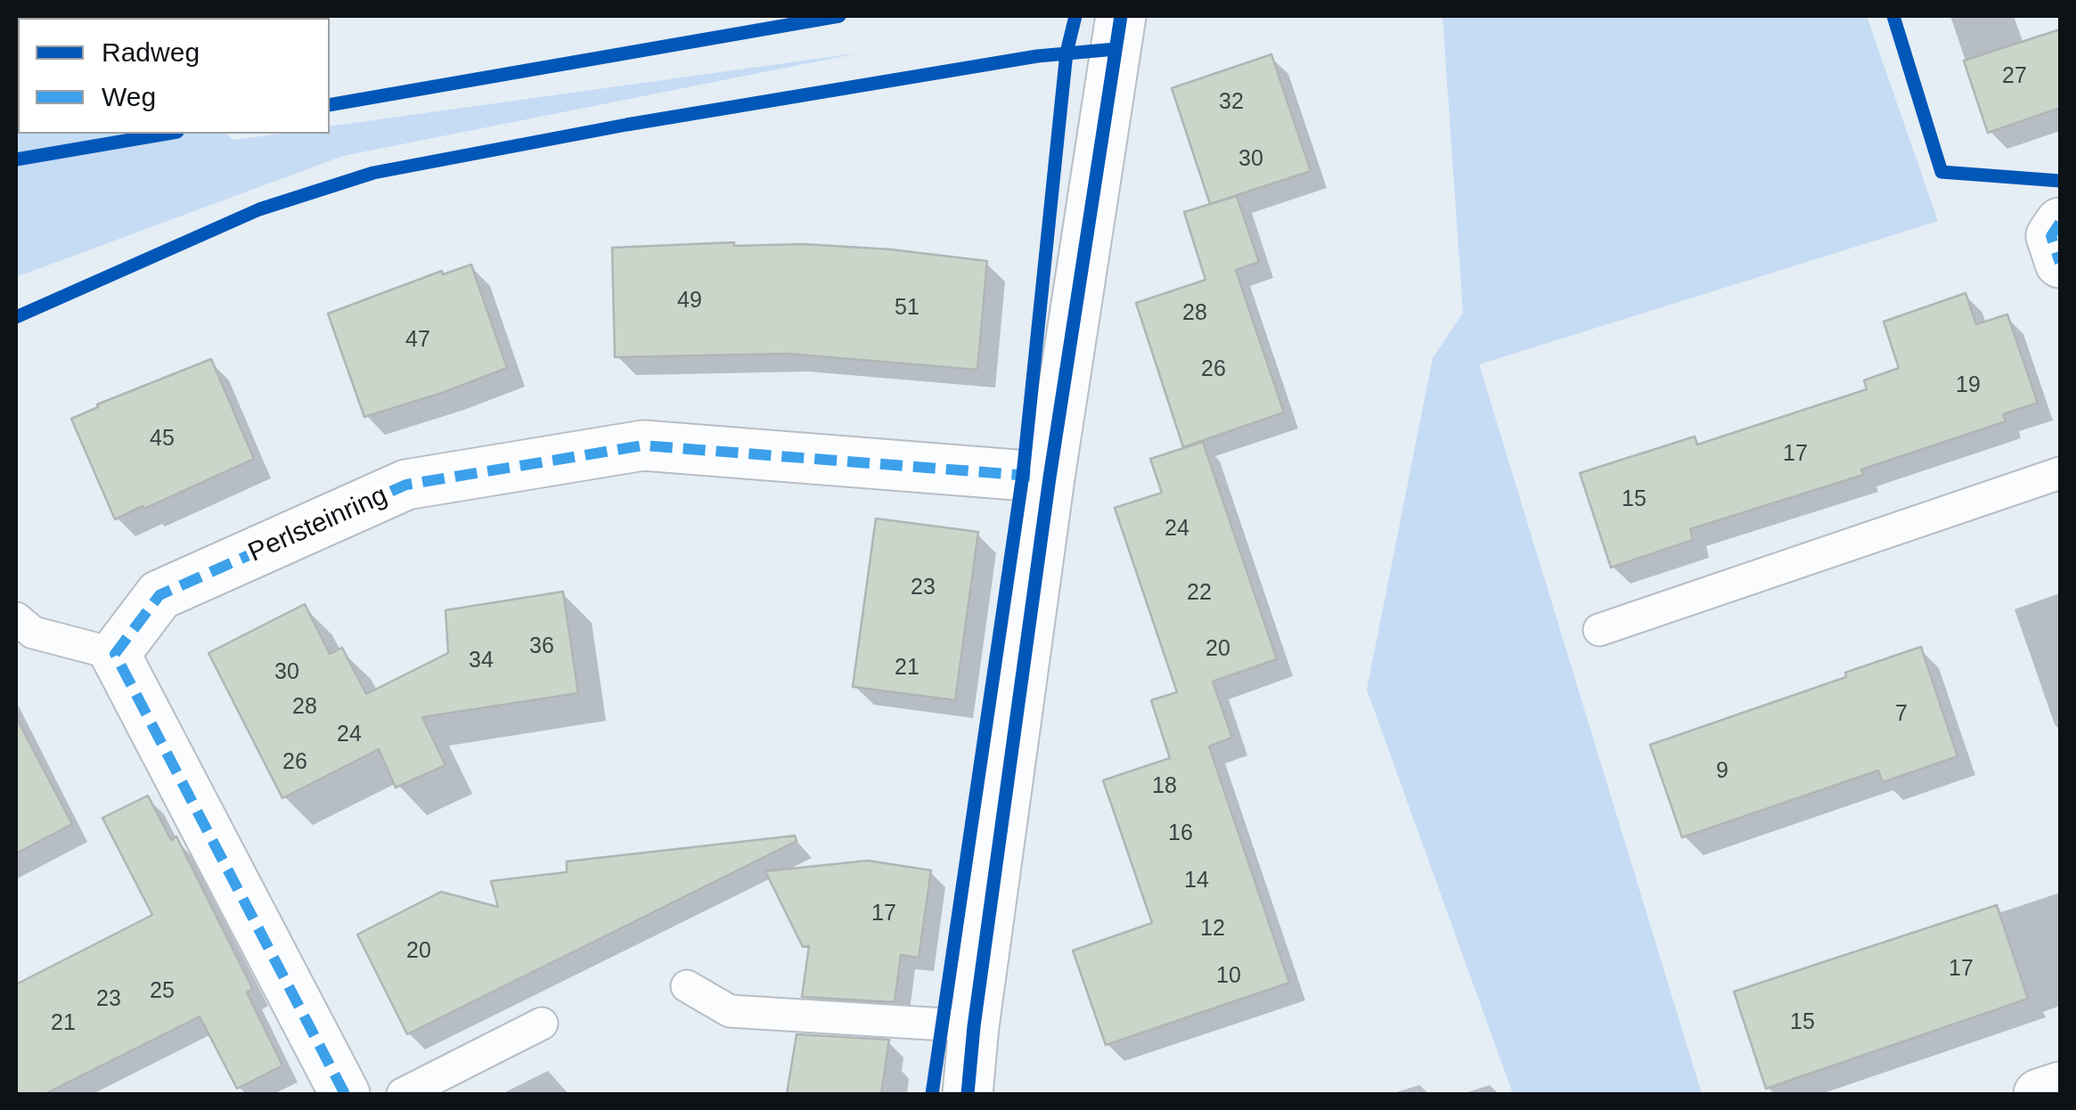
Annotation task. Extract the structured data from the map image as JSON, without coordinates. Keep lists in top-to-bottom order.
{
  "streets": {
    "street": ["Perlsteinring"]
  },
  "house_numbers": [
    "27",
    "32",
    "30",
    "49",
    "51",
    "28",
    "47",
    "26",
    "19",
    "45",
    "17",
    "15",
    "24",
    "23",
    "22",
    "36",
    "20",
    "34",
    "21",
    "30",
    "28",
    "7",
    "24",
    "26",
    "9",
    "18",
    "16",
    "14",
    "17",
    "12",
    "20",
    "17",
    "10",
    "25",
    "23",
    "15",
    "21"
  ],
  "legend": ["Radweg", "Weg"]
}
